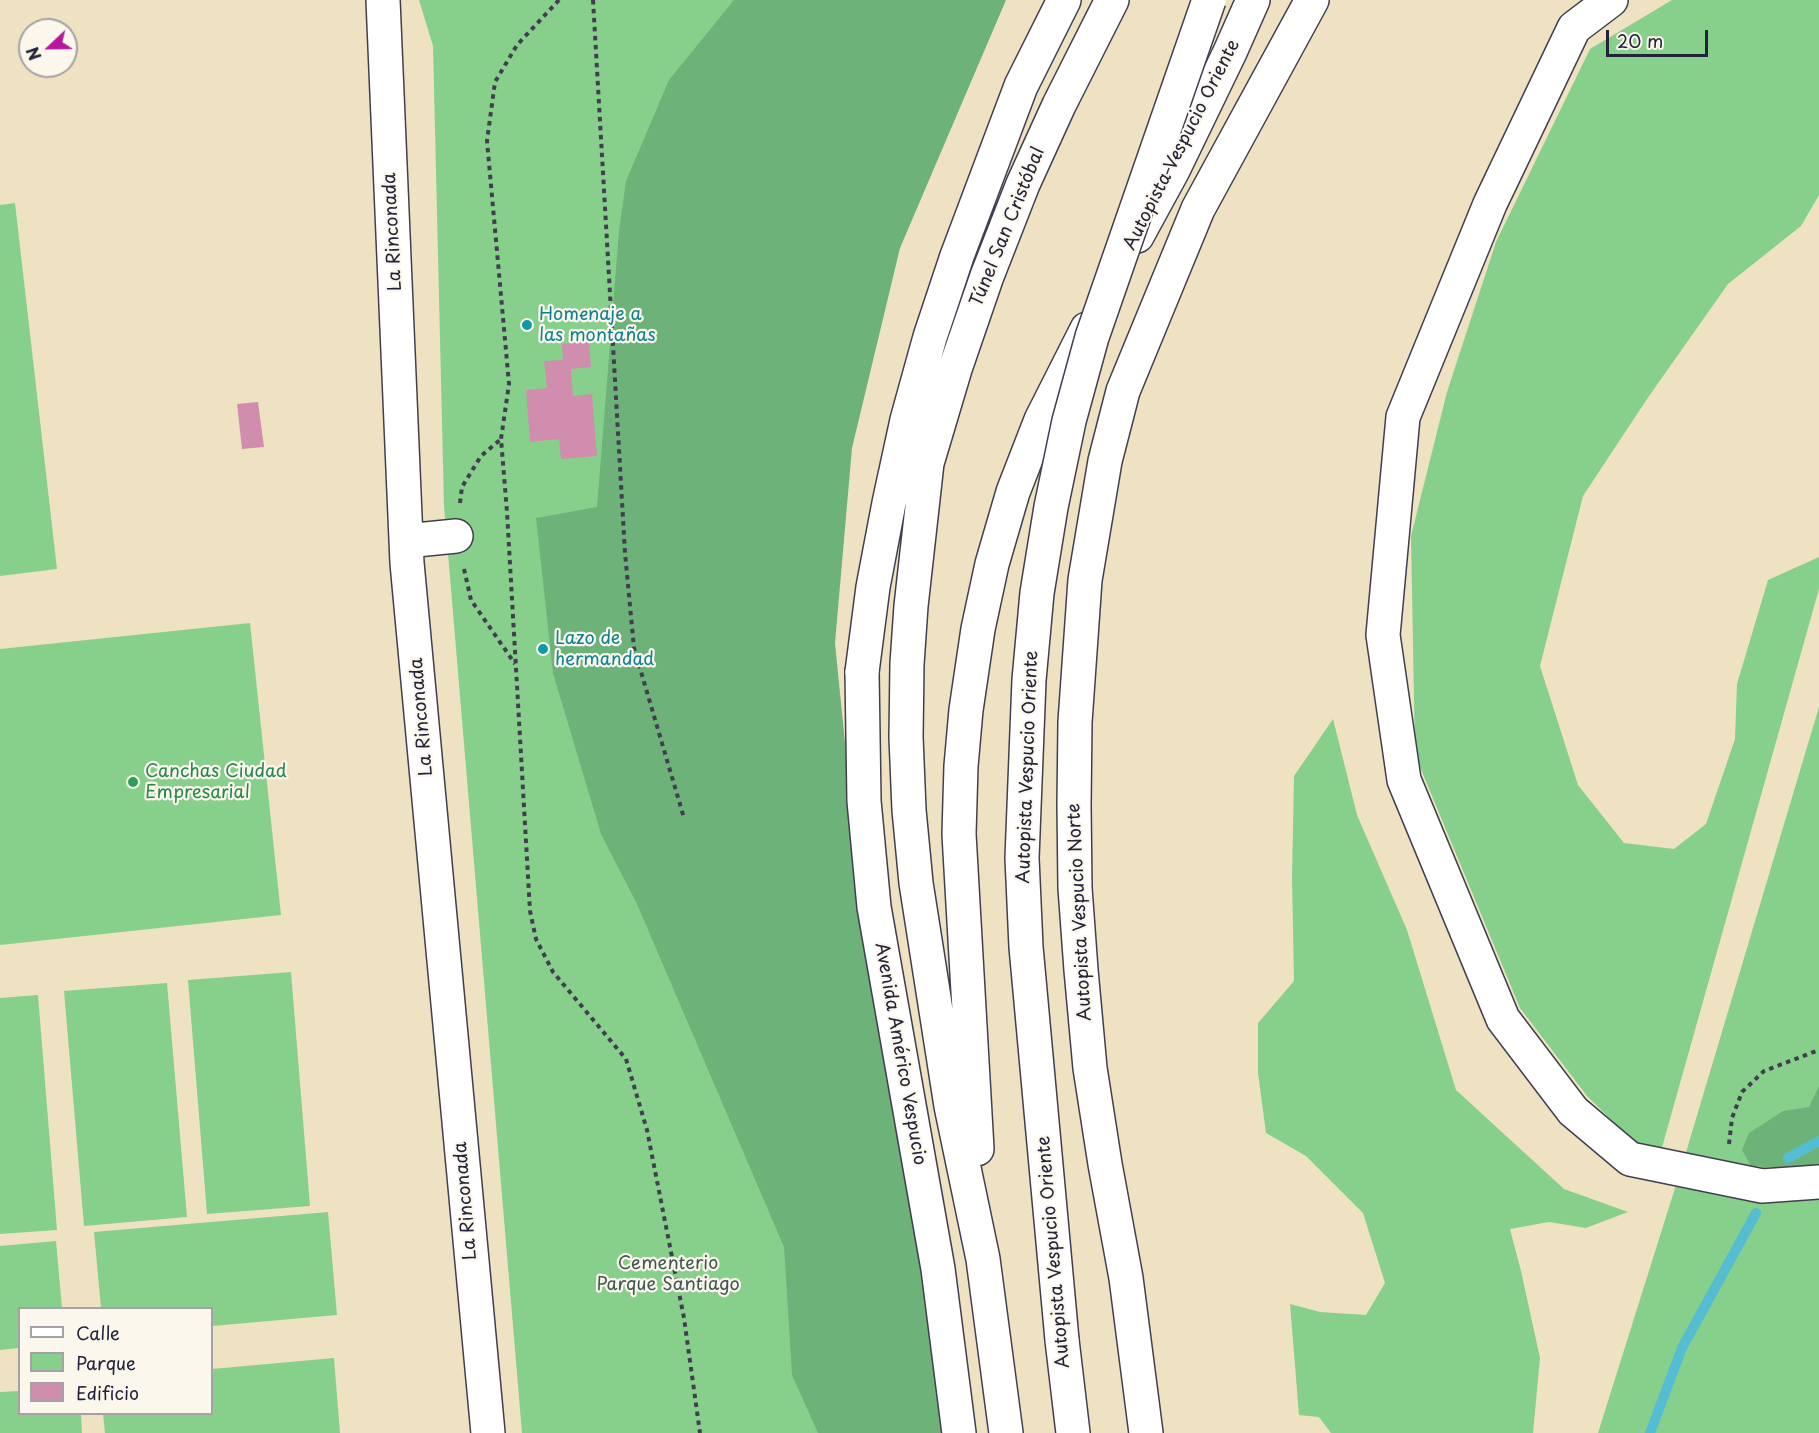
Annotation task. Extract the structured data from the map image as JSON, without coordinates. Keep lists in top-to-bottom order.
{
  "streets": {
    "main road": [
      "Autopista Vespucio Oriente",
      "Túnel San Cristóbal",
      "La Rinconada",
      "Autopista Vespucio Norte",
      "Avenida Américo Vespucio"
    ]
  },
  "crossings": [
    ["Autopista Vespucio Oriente", "Túnel San Cristóbal"]
  ],
  "parks": ["Cementerio Parque Santiago"],
  "places": ["Homenaje a las montañas", "Lazo de hermandad", "Canchas Ciudad Empresarial"],
  "legend": ["Calle", "Parque", "Edificio"],
  "scale_bar": "20 m",
  "north": "left"
}
